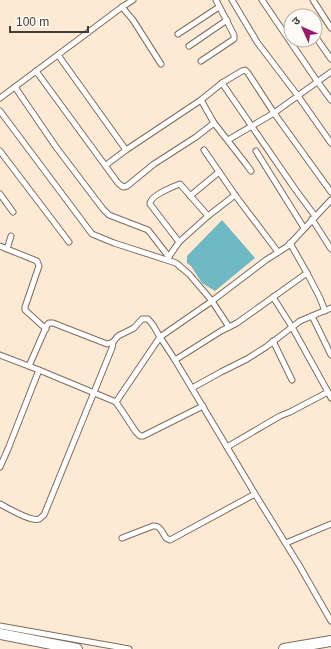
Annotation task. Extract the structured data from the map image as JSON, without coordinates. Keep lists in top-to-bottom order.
{
  "scale_bar": "100 m",
  "north": "top left"
}
